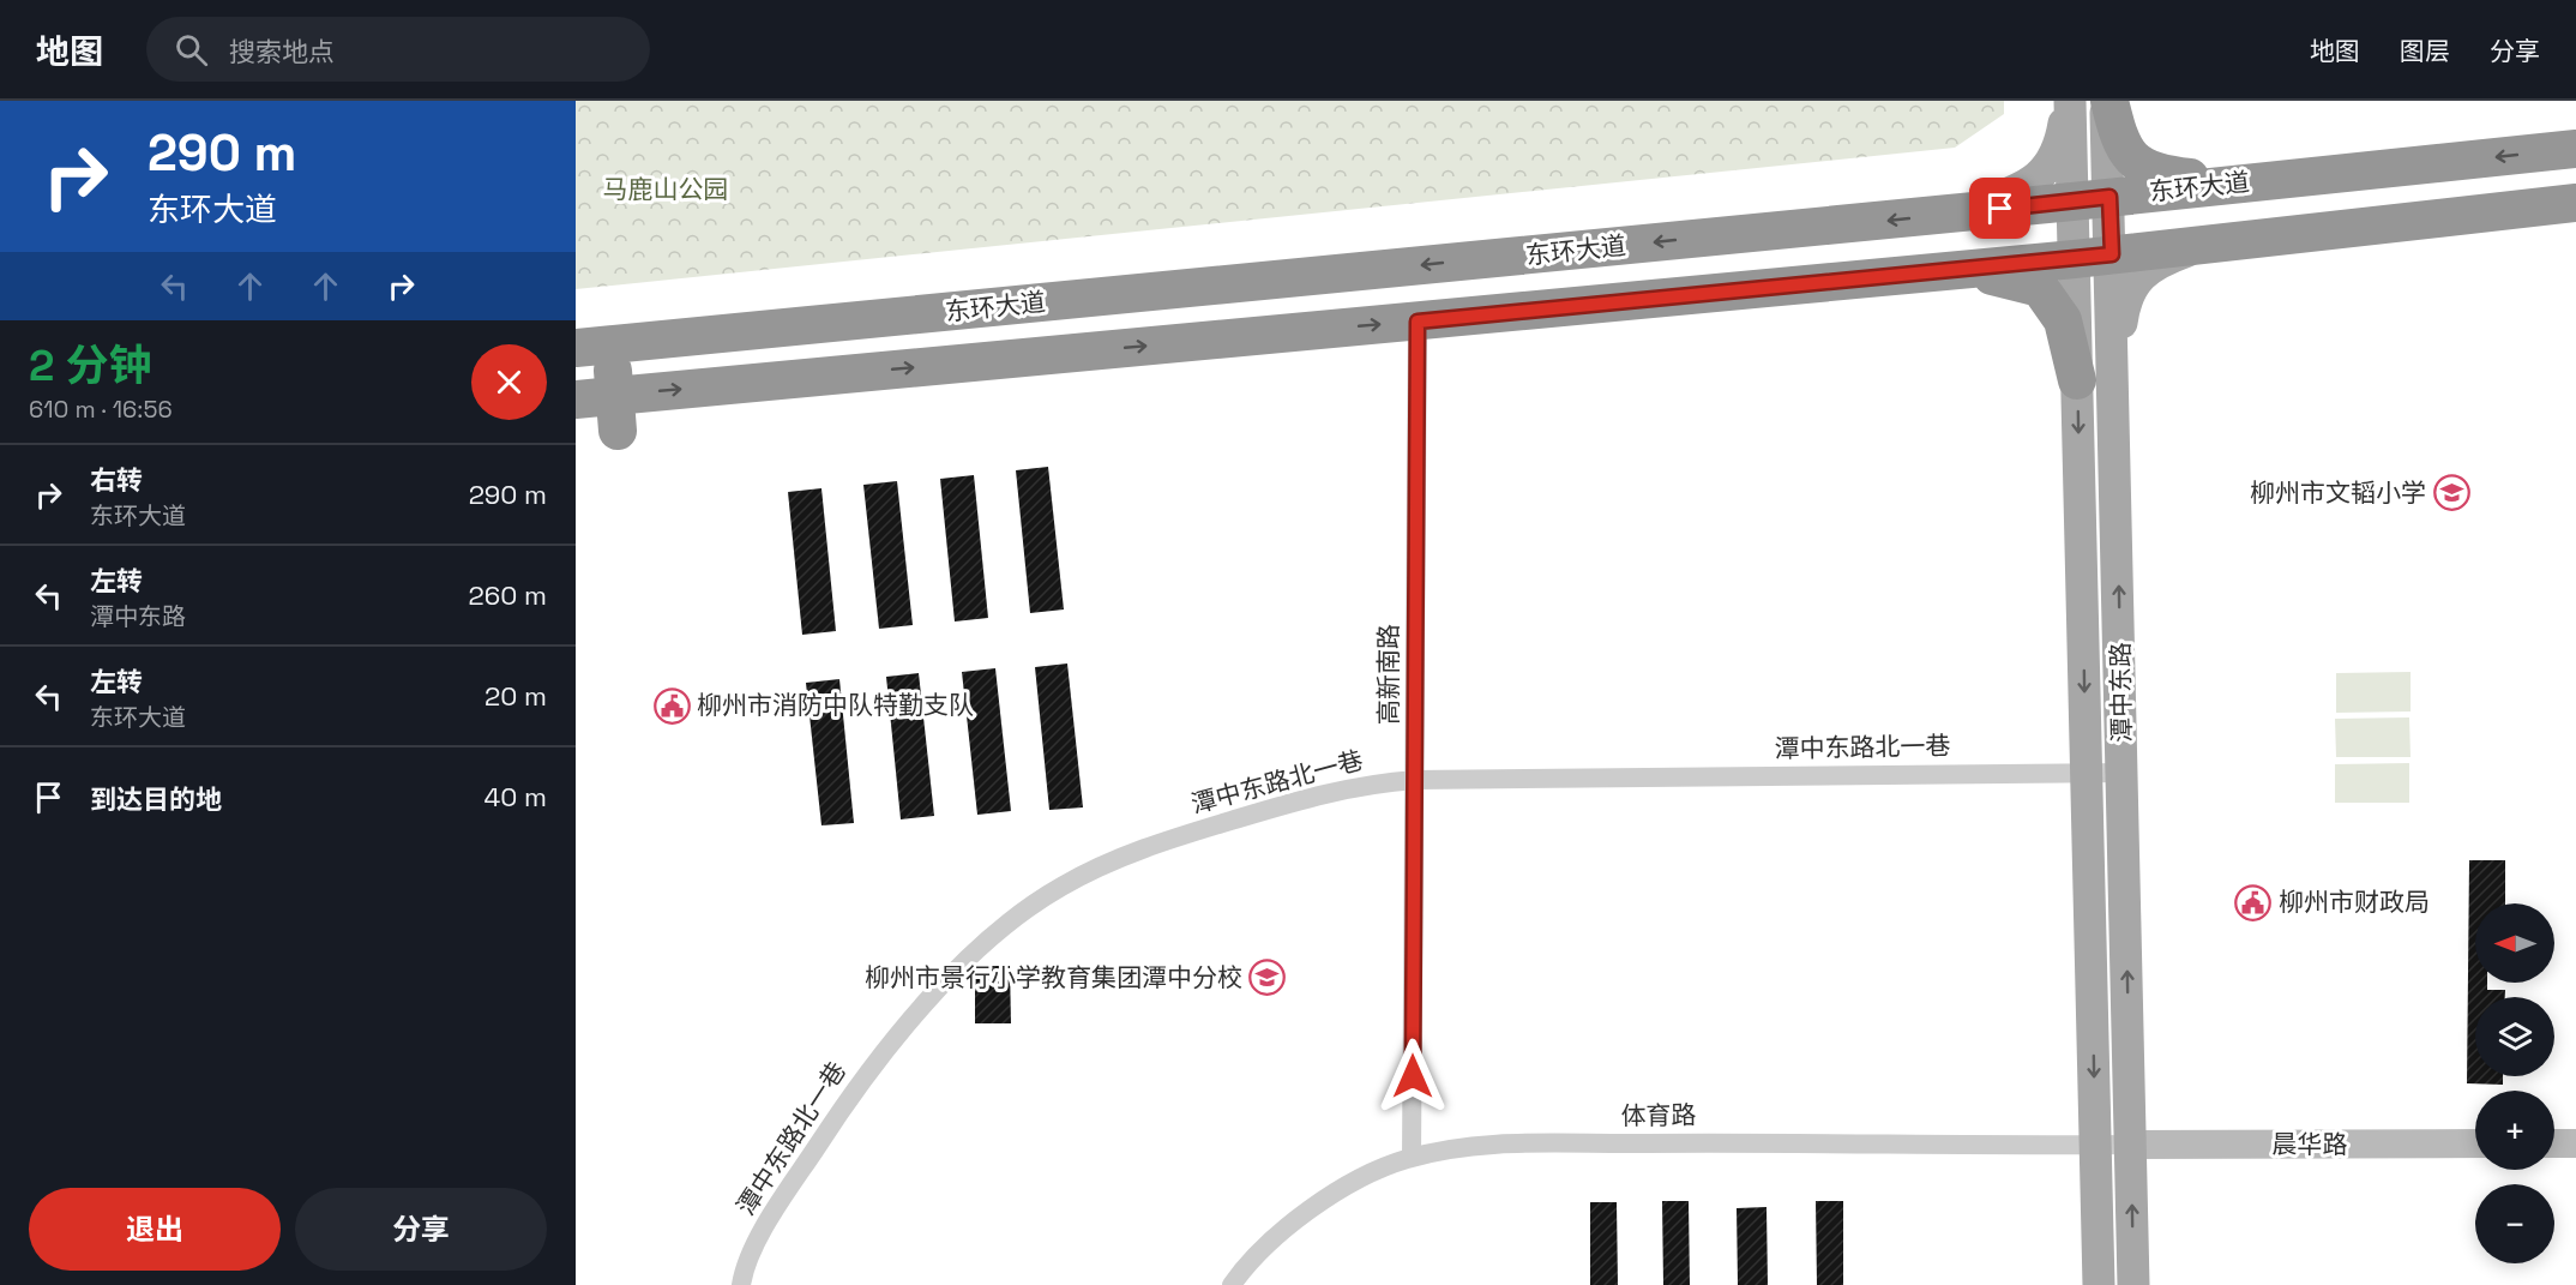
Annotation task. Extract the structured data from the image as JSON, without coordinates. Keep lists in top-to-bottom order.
{
  "streets": {
    "highway": ["东环大道"],
    "main road": ["潭中东路"],
    "street": [
      "高新南路",
      "潭中东路北一巷",
      "体育路",
      "晨华路"
    ]
  },
  "crossings": [
    ["东环大道", "高新南路"],
    ["东环大道", "潭中东路"],
    ["高新南路", "潭中东路北一巷"],
    ["高新南路", "体育路"],
    ["潭中东路", "潭中东路北一巷"],
    ["潭中东路", "体育路"],
    ["潭中东路", "晨华路"],
    ["体育路", "晨华路"]
  ],
  "parks": ["马鹿山公园"],
  "places": {
    "school or university": ["柳州市文韬小学", "柳州市景行小学教育集团潭中分校"],
    "public building": ["柳州市消防中队特勤支队", "柳州市财政局"]
  },
  "north": "left",
  "page": {
    "header": "地图",
    "search": "搜索地点",
    "nav": ["地图", "图层", "分享"],
    "turn": ["290 m", "东环大道"],
    "heading": ["2 分钟", "610 m · 16:56"],
    "list": [
      {
        "name": "右转",
        "note": "东环大道",
        "value": "290 m"
      },
      {
        "name": "左转",
        "note": "潭中东路",
        "value": "260 m"
      },
      {
        "name": "左转",
        "note": "东环大道",
        "value": "20 m"
      },
      {
        "name": "到达目的地",
        "value": "40 m"
      }
    ],
    "map_buttons": ["+", "−"],
    "buttons": ["退出", "分享"]
  }
}
